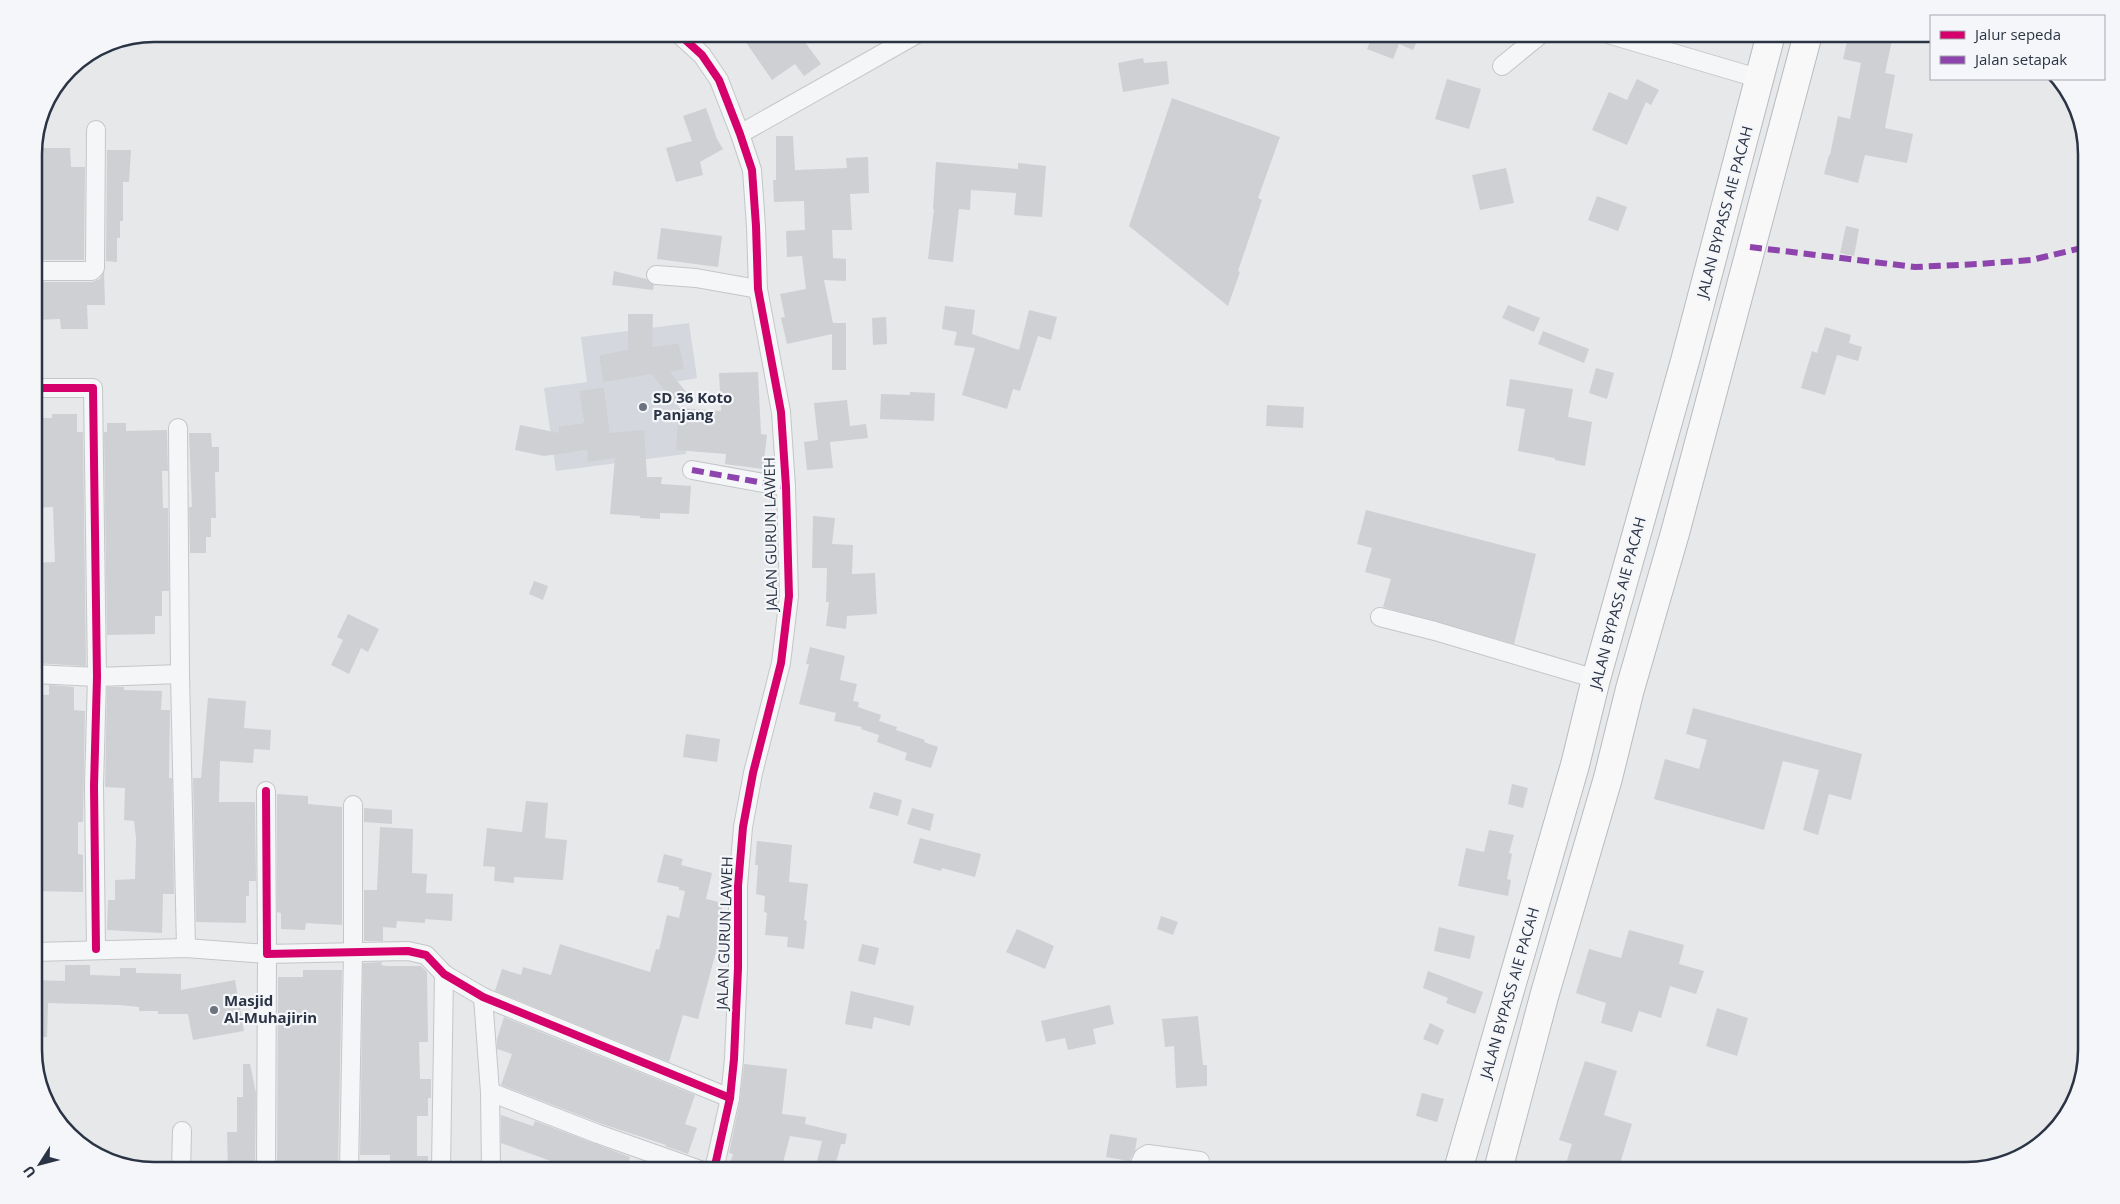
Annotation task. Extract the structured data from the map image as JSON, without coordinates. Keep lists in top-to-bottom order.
{
  "streets": {
    "highway": ["JALAN BYPASS AIE PACAH"],
    "street": ["JALAN GURUN LAWEH"]
  },
  "places": ["SD 36 Koto Panjang", "Masjid Al-Muhajirin"],
  "legend": ["Jalur sepeda", "Jalan setapak"],
  "north": "bottom left"
}
